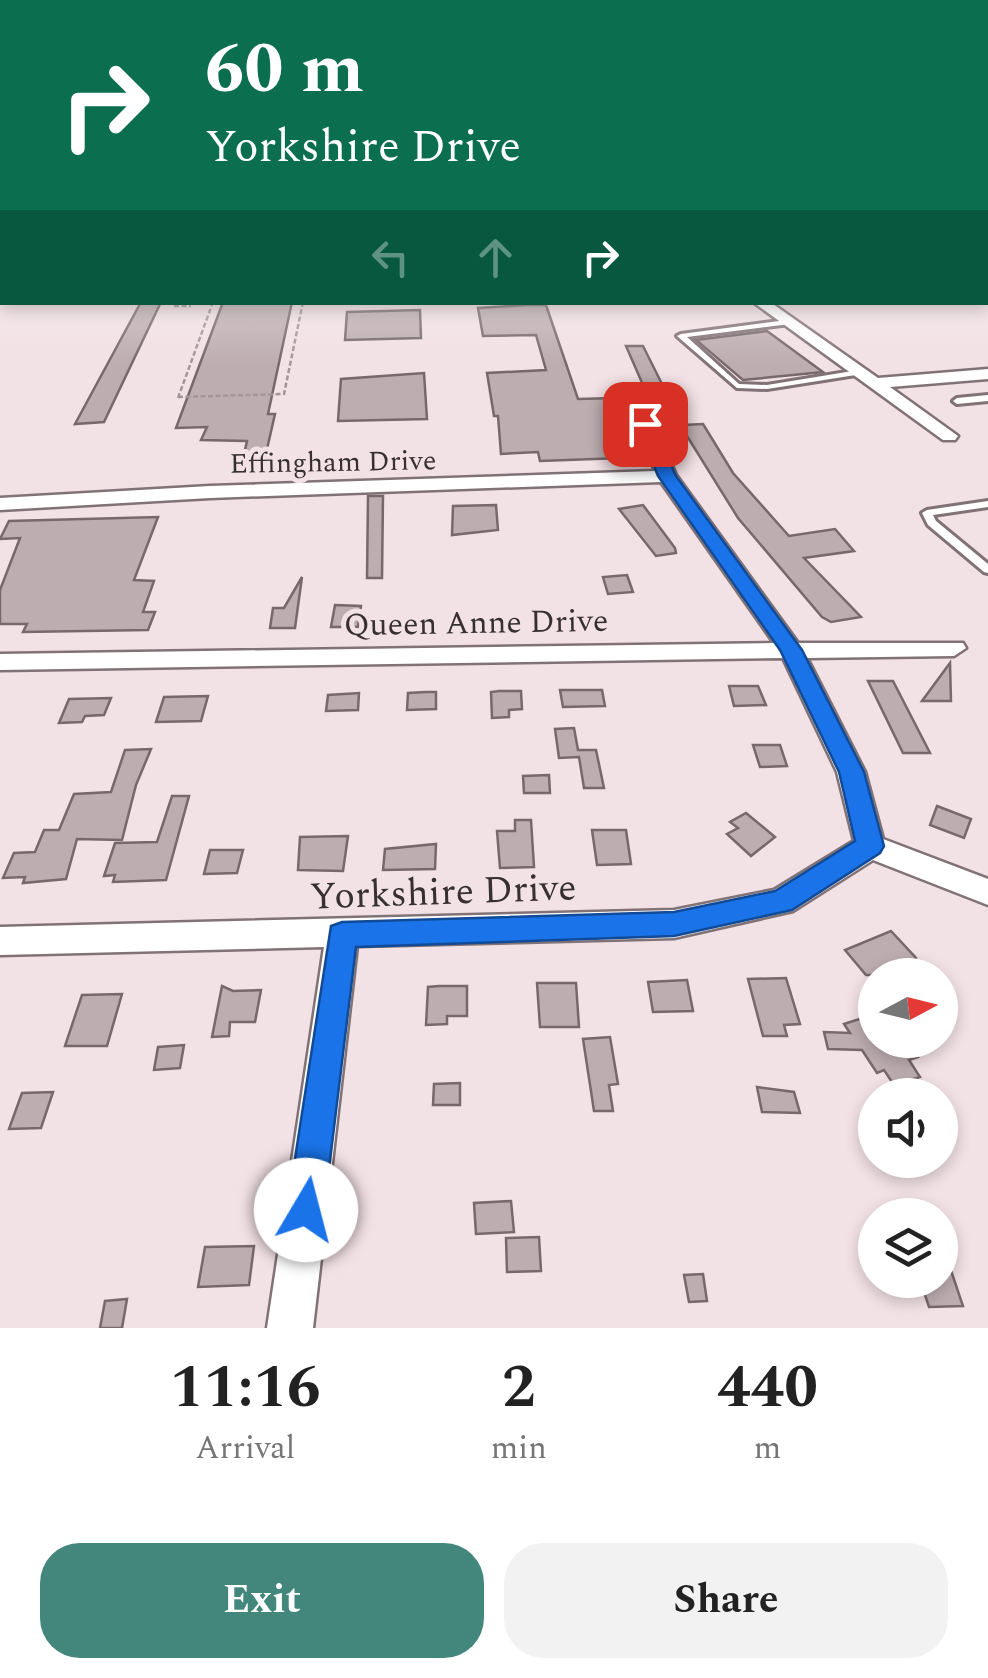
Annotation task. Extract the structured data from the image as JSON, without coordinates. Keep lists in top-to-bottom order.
{
  "streets": {
    "street": ["Effingham Drive", "Queen Anne Drive", "Yorkshire Drive"]
  },
  "north": "right",
  "page": {
    "turn": ["60 m", "Yorkshire Drive"],
    "eta": [
      "11:16",
      "Arrival",
      "2",
      "min",
      "440",
      "m"
    ],
    "buttons": ["Exit", "Share"]
  }
}
